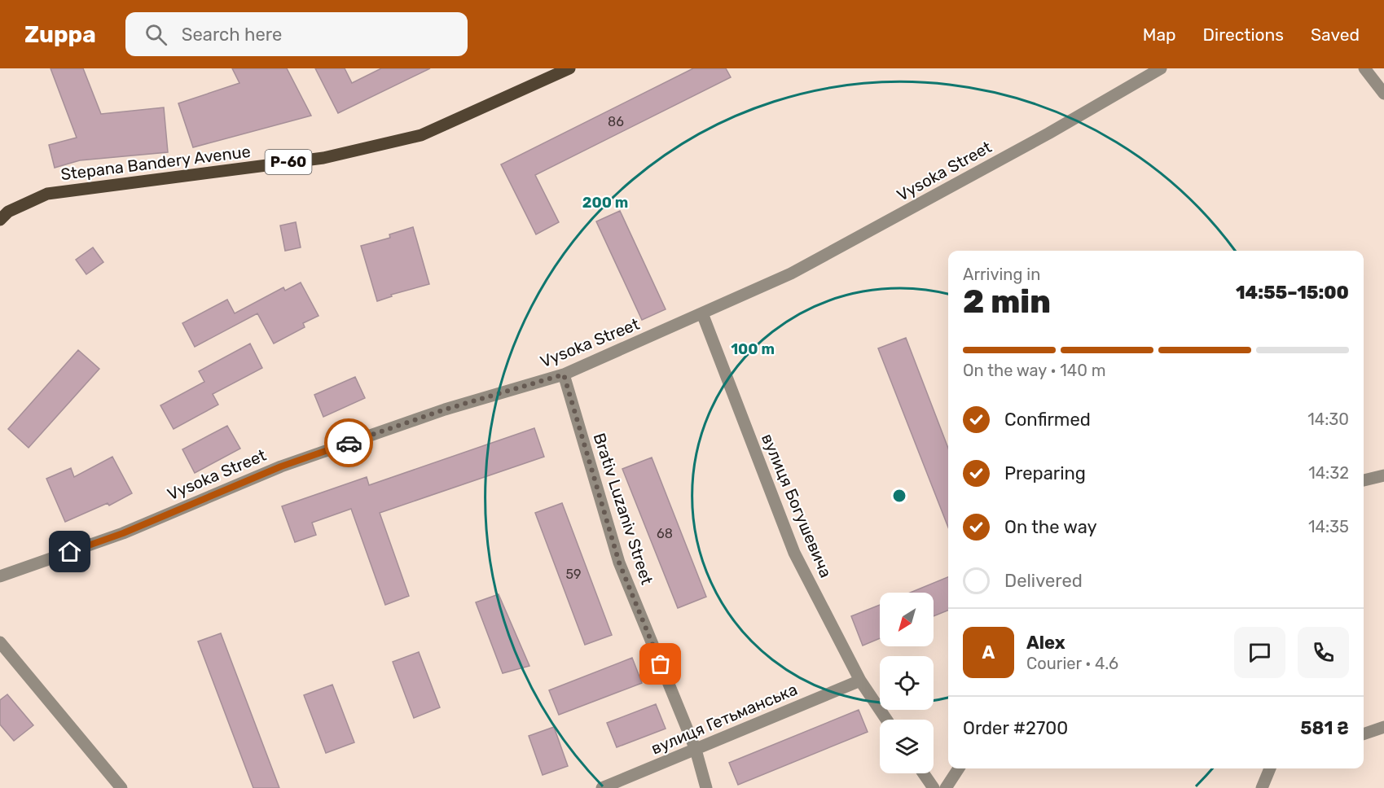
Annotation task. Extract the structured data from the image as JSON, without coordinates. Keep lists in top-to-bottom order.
{
  "streets": {
    "main road": ["Р-60", "Stepana Bandery Avenue"],
    "street": [
      "Vysoka Street",
      "вулиця Богушевича",
      "Brativ Luzaniv Street",
      "вулиця Гетьманська"
    ]
  },
  "crossings": [
    ["Vysoka Street", "вулиця Богушевича"],
    ["Vysoka Street", "Brativ Luzaniv Street"],
    ["вулиця Богушевича", "вулиця Гетьманська"],
    ["Brativ Luzaniv Street", "вулиця Гетьманська"]
  ],
  "house_numbers": ["86", "68", "59"],
  "north": "bottom left",
  "page": {
    "header": "Zuppa",
    "search": "Search here",
    "nav": ["Map", "Directions", "Saved"],
    "heading": ["2 min", "Arriving in", "14:55–15:00"],
    "panel": [
      "Alex",
      "Courier · 4.6",
      "Order #2700",
      "581 ₴"
    ],
    "bar": "On the way · 140 m",
    "list": [
      ["Confirmed", "14:30"],
      ["Preparing", "14:32"],
      ["On the way", "14:35"],
      "Delivered"
    ],
    "round": "A"
  },
  "rings": ["200 m", "100 m"]
}
